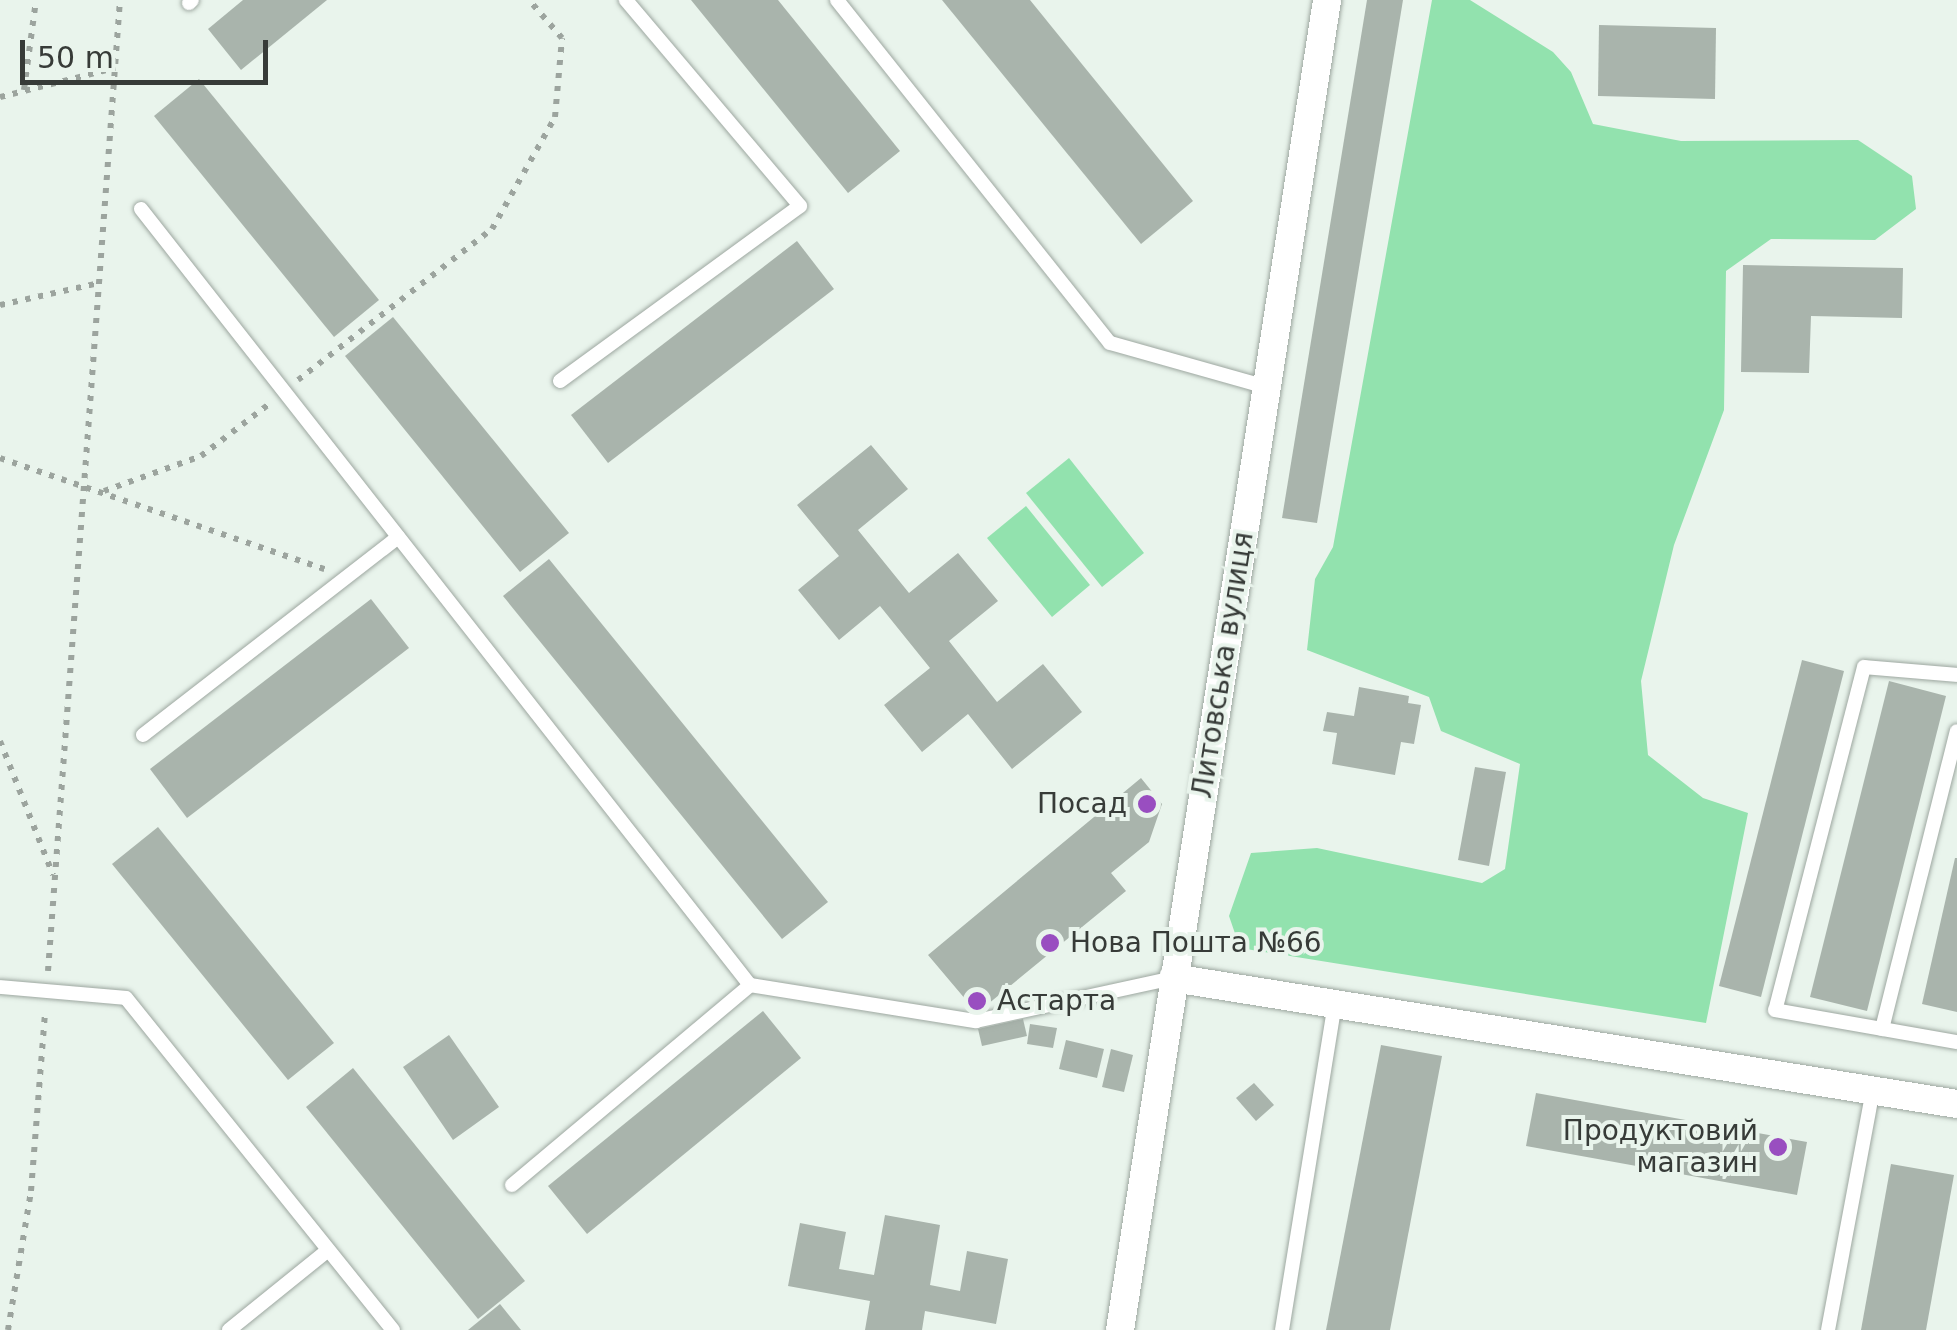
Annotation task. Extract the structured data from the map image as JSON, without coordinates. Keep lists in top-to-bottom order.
{
  "streets": {
    "street": ["Литовська вулиця"]
  },
  "places": [
    "Посад",
    "Нова Пошта №66",
    "Астарта",
    "Продуктовий магазин"
  ],
  "scale_bar": "50 m"
}
